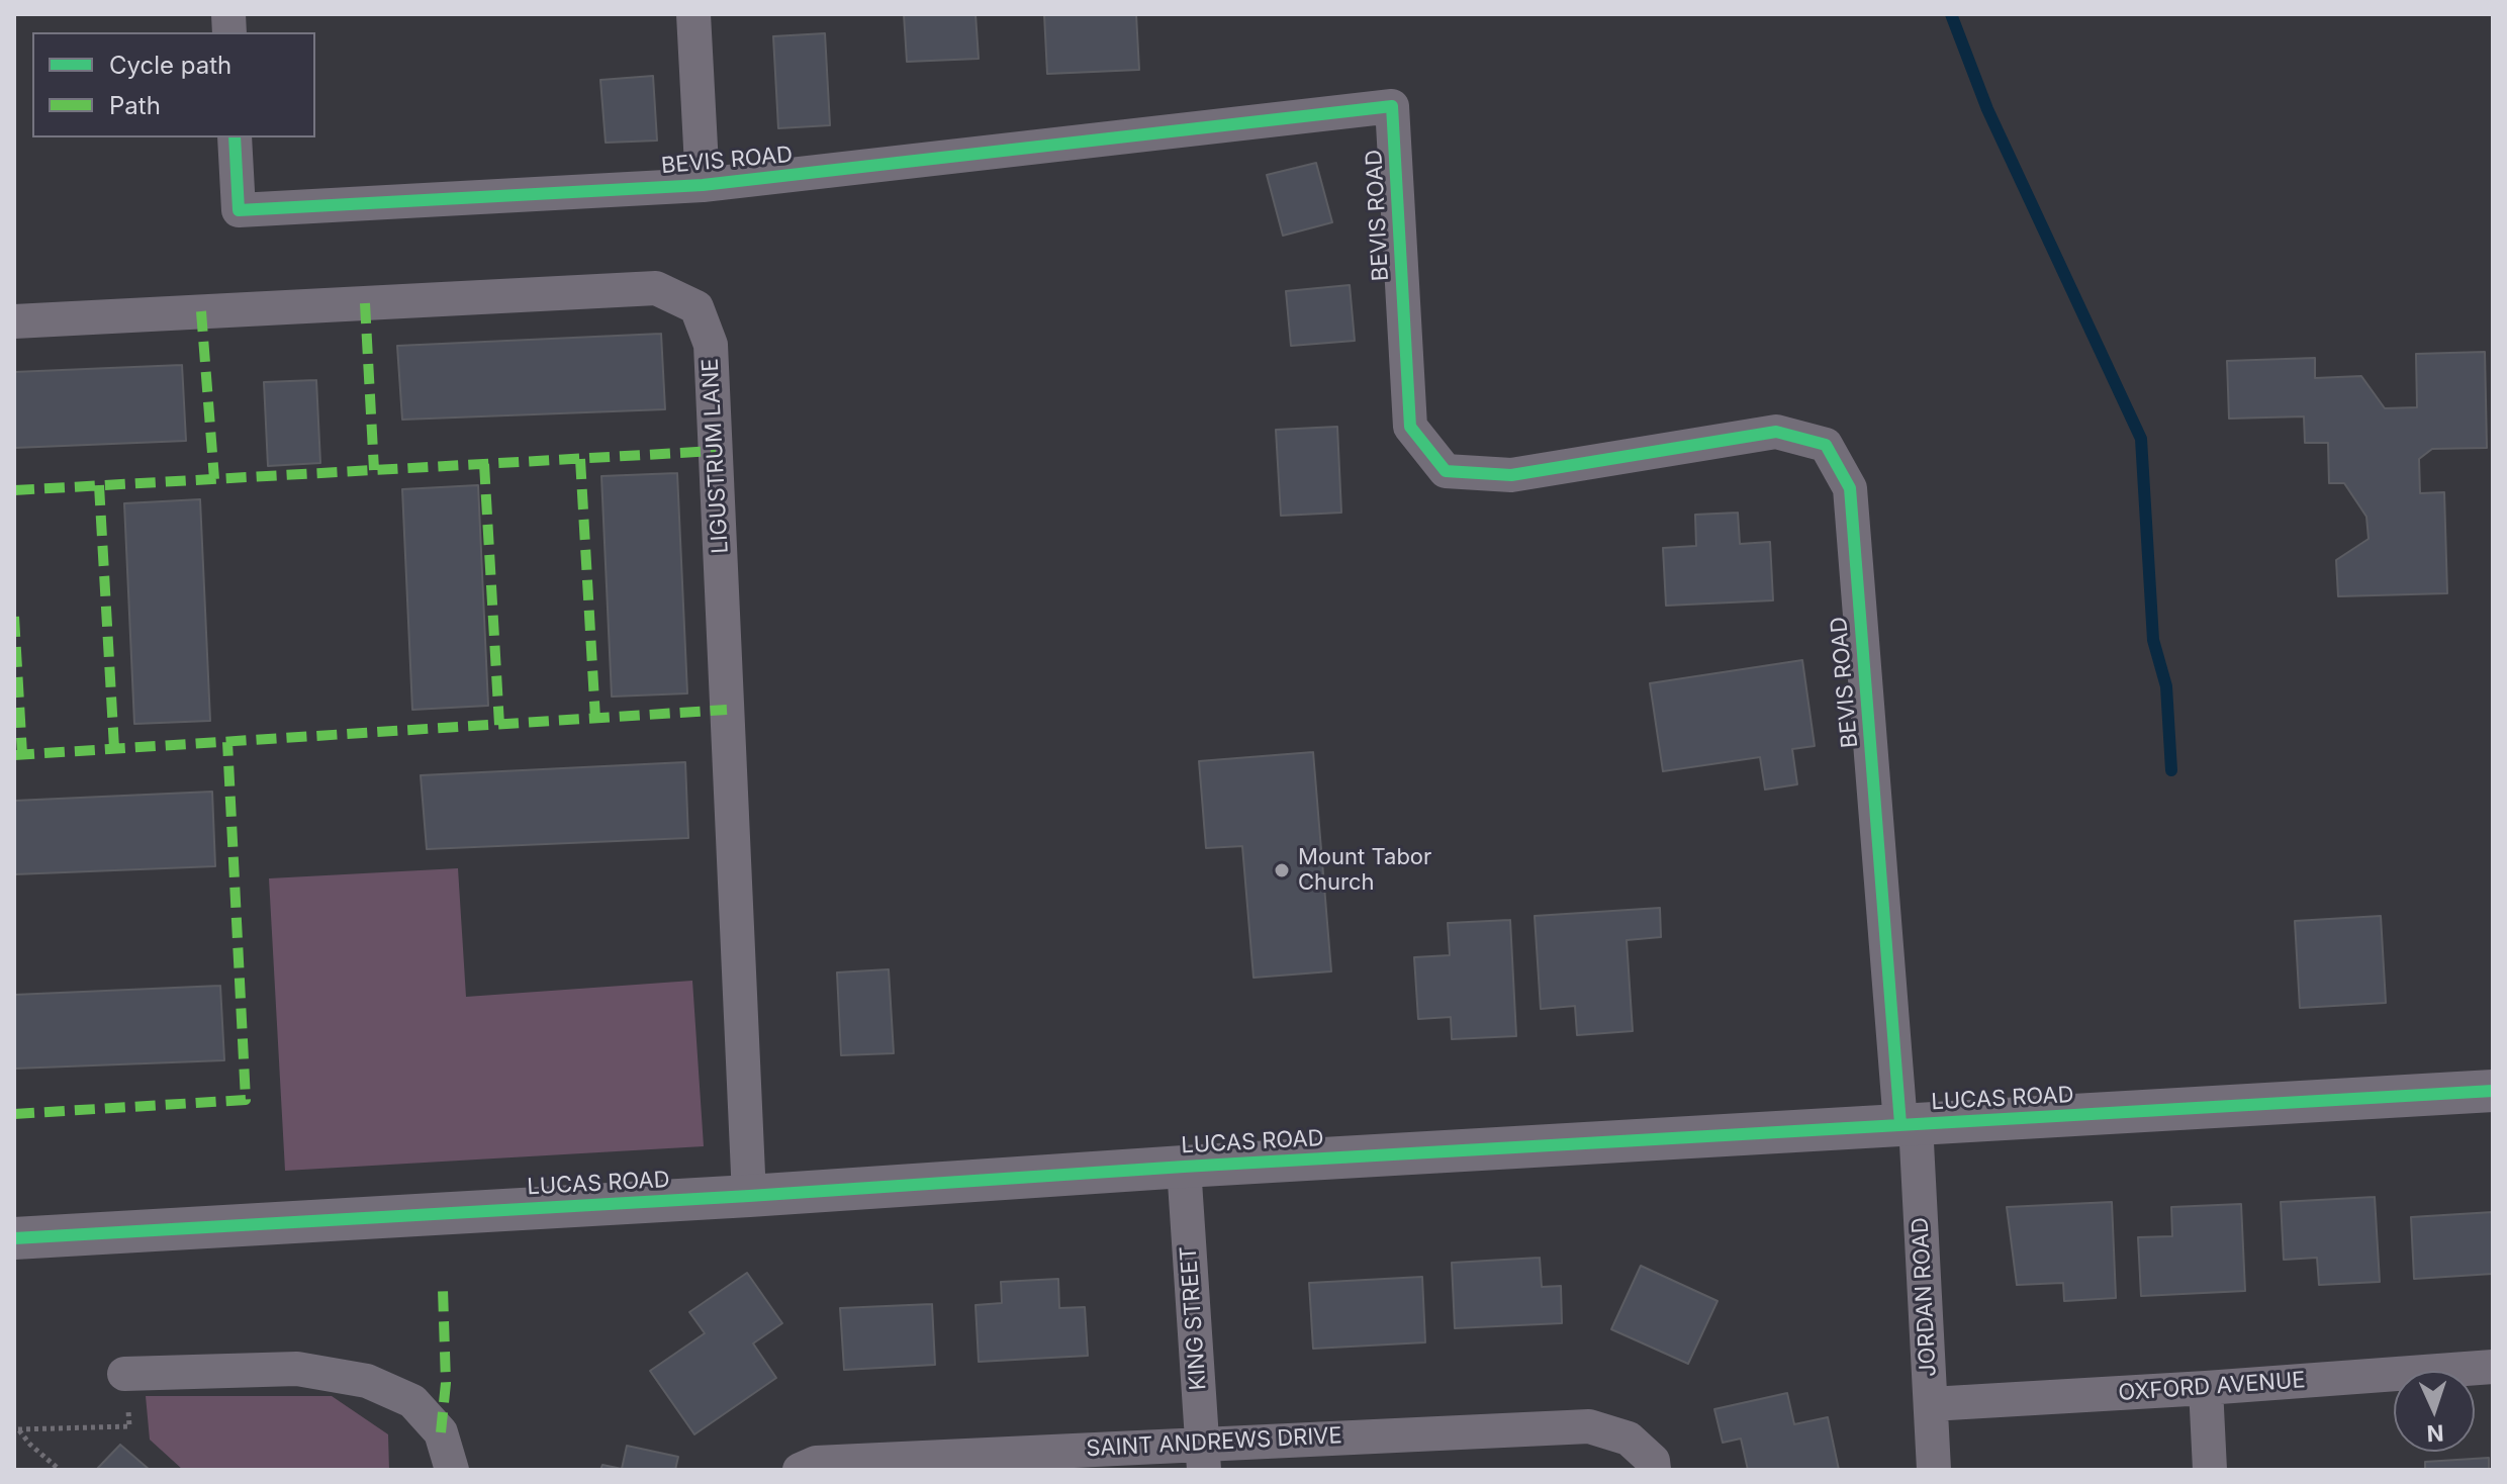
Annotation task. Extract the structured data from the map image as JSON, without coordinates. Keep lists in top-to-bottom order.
{
  "streets": {
    "street": [
      "BEVIS ROAD",
      "LIGUSTRUM LANE",
      "LUCAS ROAD",
      "JORDAN ROAD",
      "KING STREET",
      "OXFORD AVENUE",
      "SAINT ANDREWS DRIVE"
    ]
  },
  "crossings": [
    ["BEVIS ROAD", "LUCAS ROAD"],
    ["BEVIS ROAD", "JORDAN ROAD"],
    ["LIGUSTRUM LANE", "LUCAS ROAD"],
    ["LUCAS ROAD", "JORDAN ROAD"],
    ["LUCAS ROAD", "KING STREET"],
    ["JORDAN ROAD", "OXFORD AVENUE"],
    ["KING STREET", "SAINT ANDREWS DRIVE"]
  ],
  "places": ["Mount Tabor Church"],
  "legend": ["Cycle path", "Path"],
  "north": "bottom"
}
